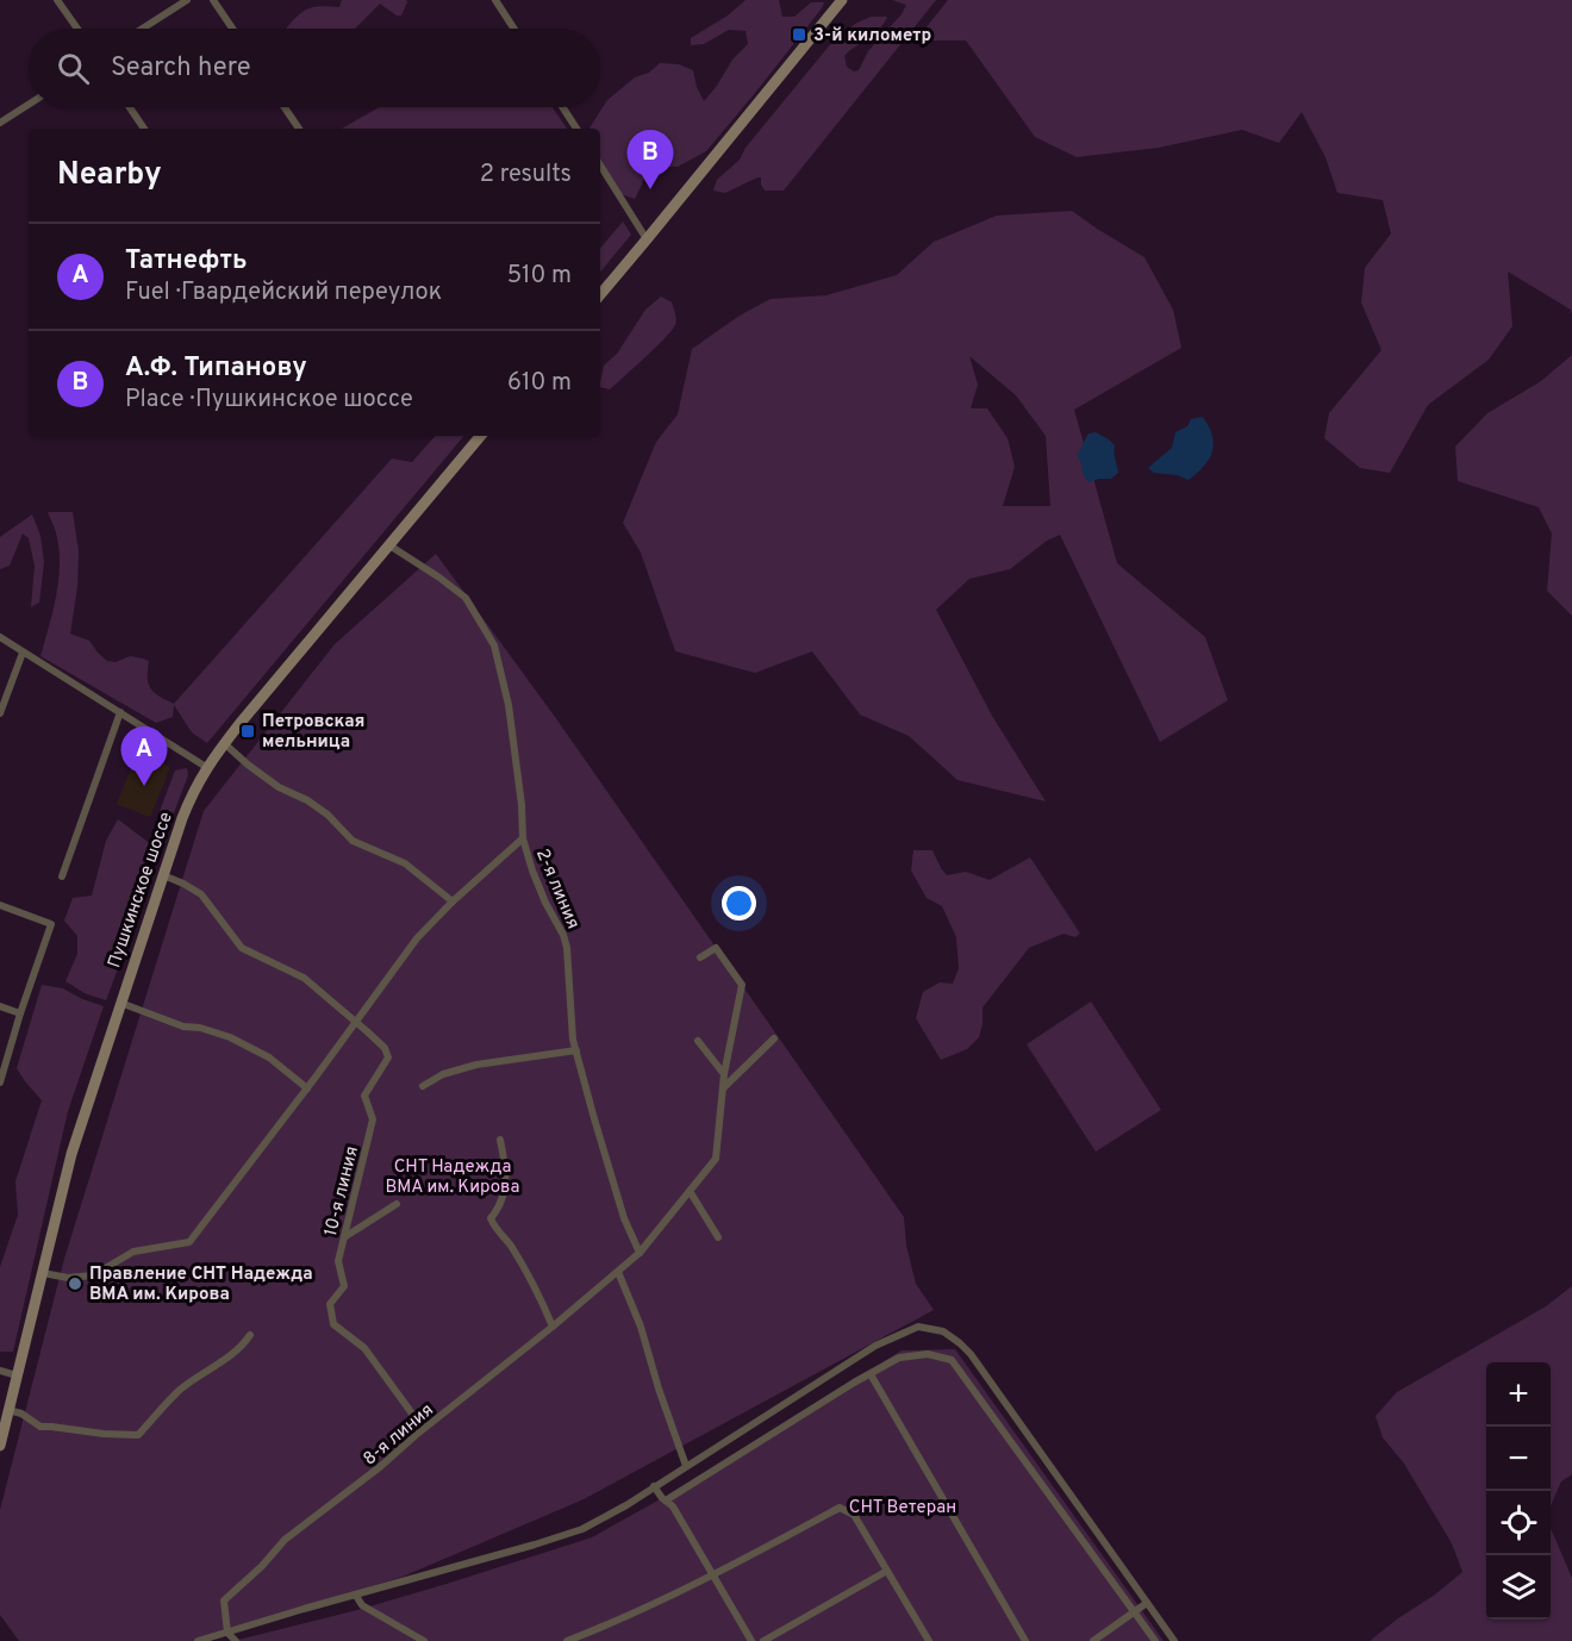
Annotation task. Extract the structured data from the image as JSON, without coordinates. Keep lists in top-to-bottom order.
{
  "streets": {
    "main road": ["Пушкинское шоссе"],
    "street": ["2-я линия", "10-я линия", "8-я линия"]
  },
  "crossings": [
    ["2-я линия", "Пушкинское шоссе"],
    ["10-я линия", "8-я линия"]
  ],
  "parks": ["СНТ Надежда ВМА им. Кирова", "СНТ Ветеран"],
  "places": {
    "transit": ["3-й километр", "Петровская мельница"],
    "other": ["Правление СНТ Надежда ВМА им. Кирова"]
  },
  "page": {
    "search": "Search here",
    "heading": ["Nearby", "2 results"],
    "pins": ["B", "A"],
    "list": [
      {
        "mark": "A",
        "name": "Татнефть",
        "note": "Fuel · Гвардейский переулок",
        "value": "510 m"
      },
      {
        "mark": "B",
        "name": "А.Ф. Типанову",
        "note": "Place · Пушкинское шоссе",
        "value": "610 m"
      }
    ],
    "map_buttons": ["+", "−"]
  }
}
